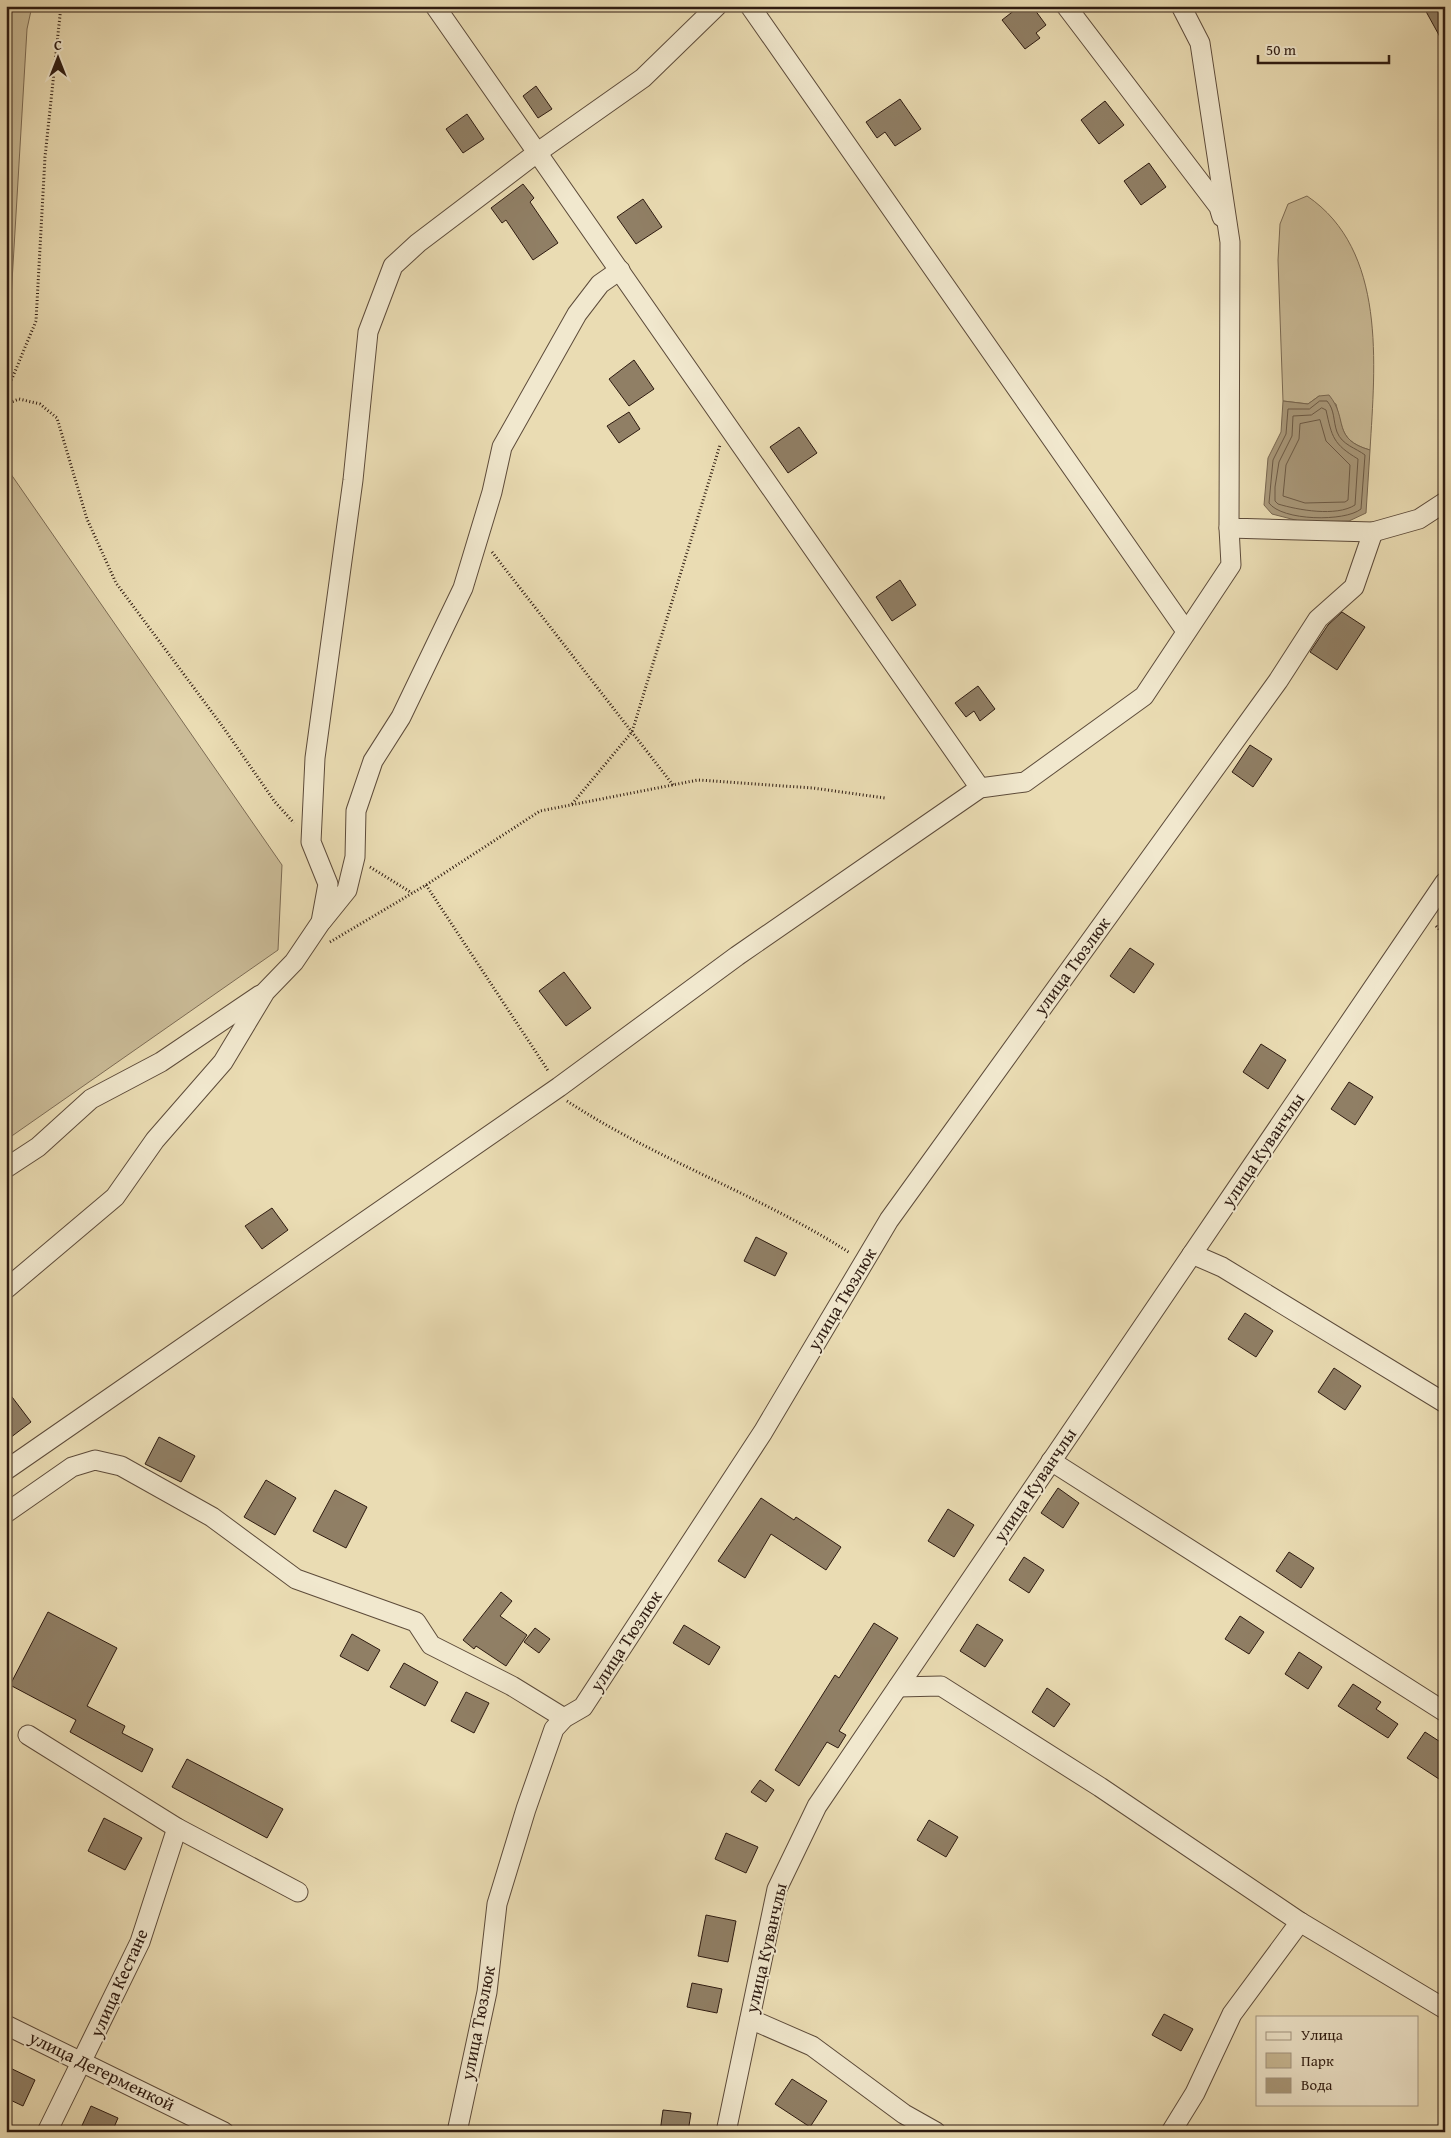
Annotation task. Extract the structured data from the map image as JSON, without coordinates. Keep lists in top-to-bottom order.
{
  "streets": {
    "street": [
      "улица Тюзлюк",
      "улица Куванчлы",
      "улица Кестане",
      "улица Дегерменкой"
    ]
  },
  "crossings": [
    ["улица Кестане", "улица Дегерменкой"]
  ],
  "legend": ["Улица", "Парк", "Вода"],
  "scale_bar": "50 m",
  "north": "top"
}
